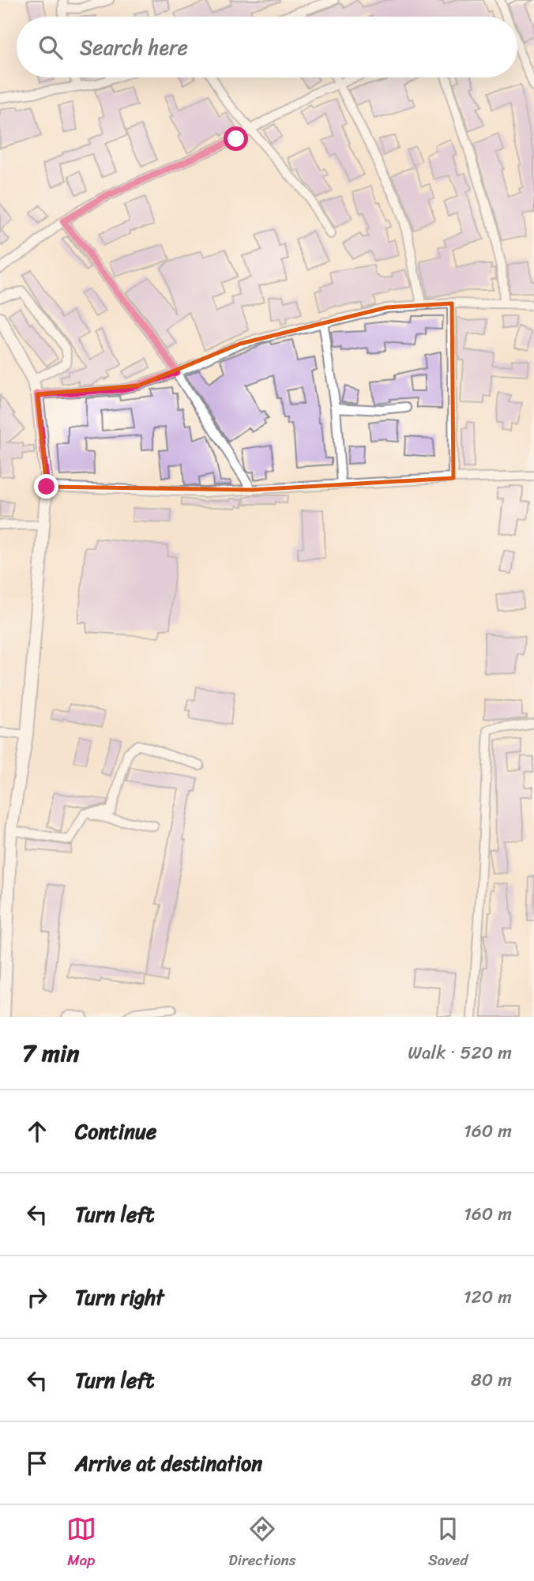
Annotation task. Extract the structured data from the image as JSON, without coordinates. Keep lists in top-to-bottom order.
{
  "page": {
    "search": "Search here",
    "heading": ["7 min", "Walk · 520 m"],
    "list": [
      ["Continue", "160 m"],
      ["Turn left", "160 m"],
      ["Turn right", "120 m"],
      ["Turn left", "80 m"],
      "Arrive at destination"
    ],
    "nav": ["Map", "Directions", "Saved"]
  }
}
